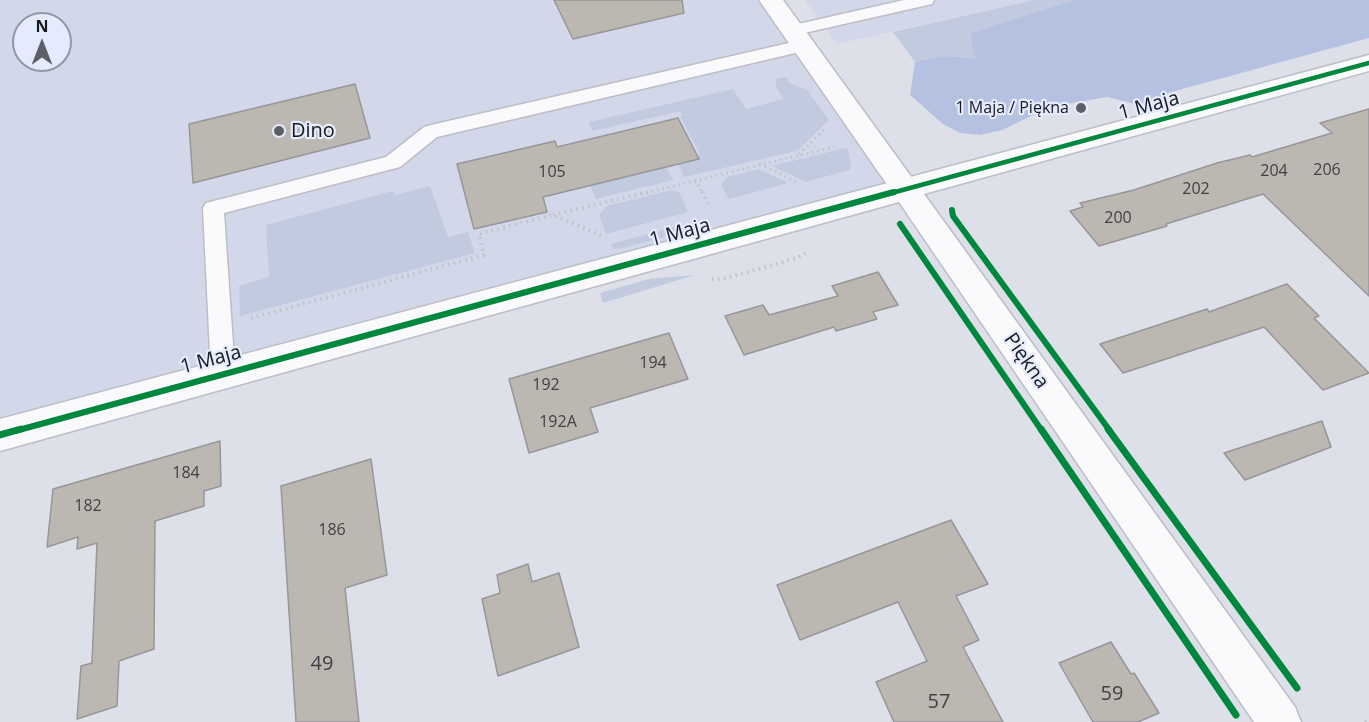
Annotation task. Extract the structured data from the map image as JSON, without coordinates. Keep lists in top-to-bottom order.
{
  "streets": {
    "street": ["1 Maja", "Piękna"]
  },
  "crossings": [
    ["1 Maja", "Piękna"]
  ],
  "places": ["1 Maja / Piękna", "Dino"],
  "house_numbers": [
    "206",
    "204",
    "105",
    "202",
    "200",
    "194",
    "192",
    "192A",
    "184",
    "182",
    "186",
    "49",
    "59",
    "57"
  ],
  "north": "top"
}
